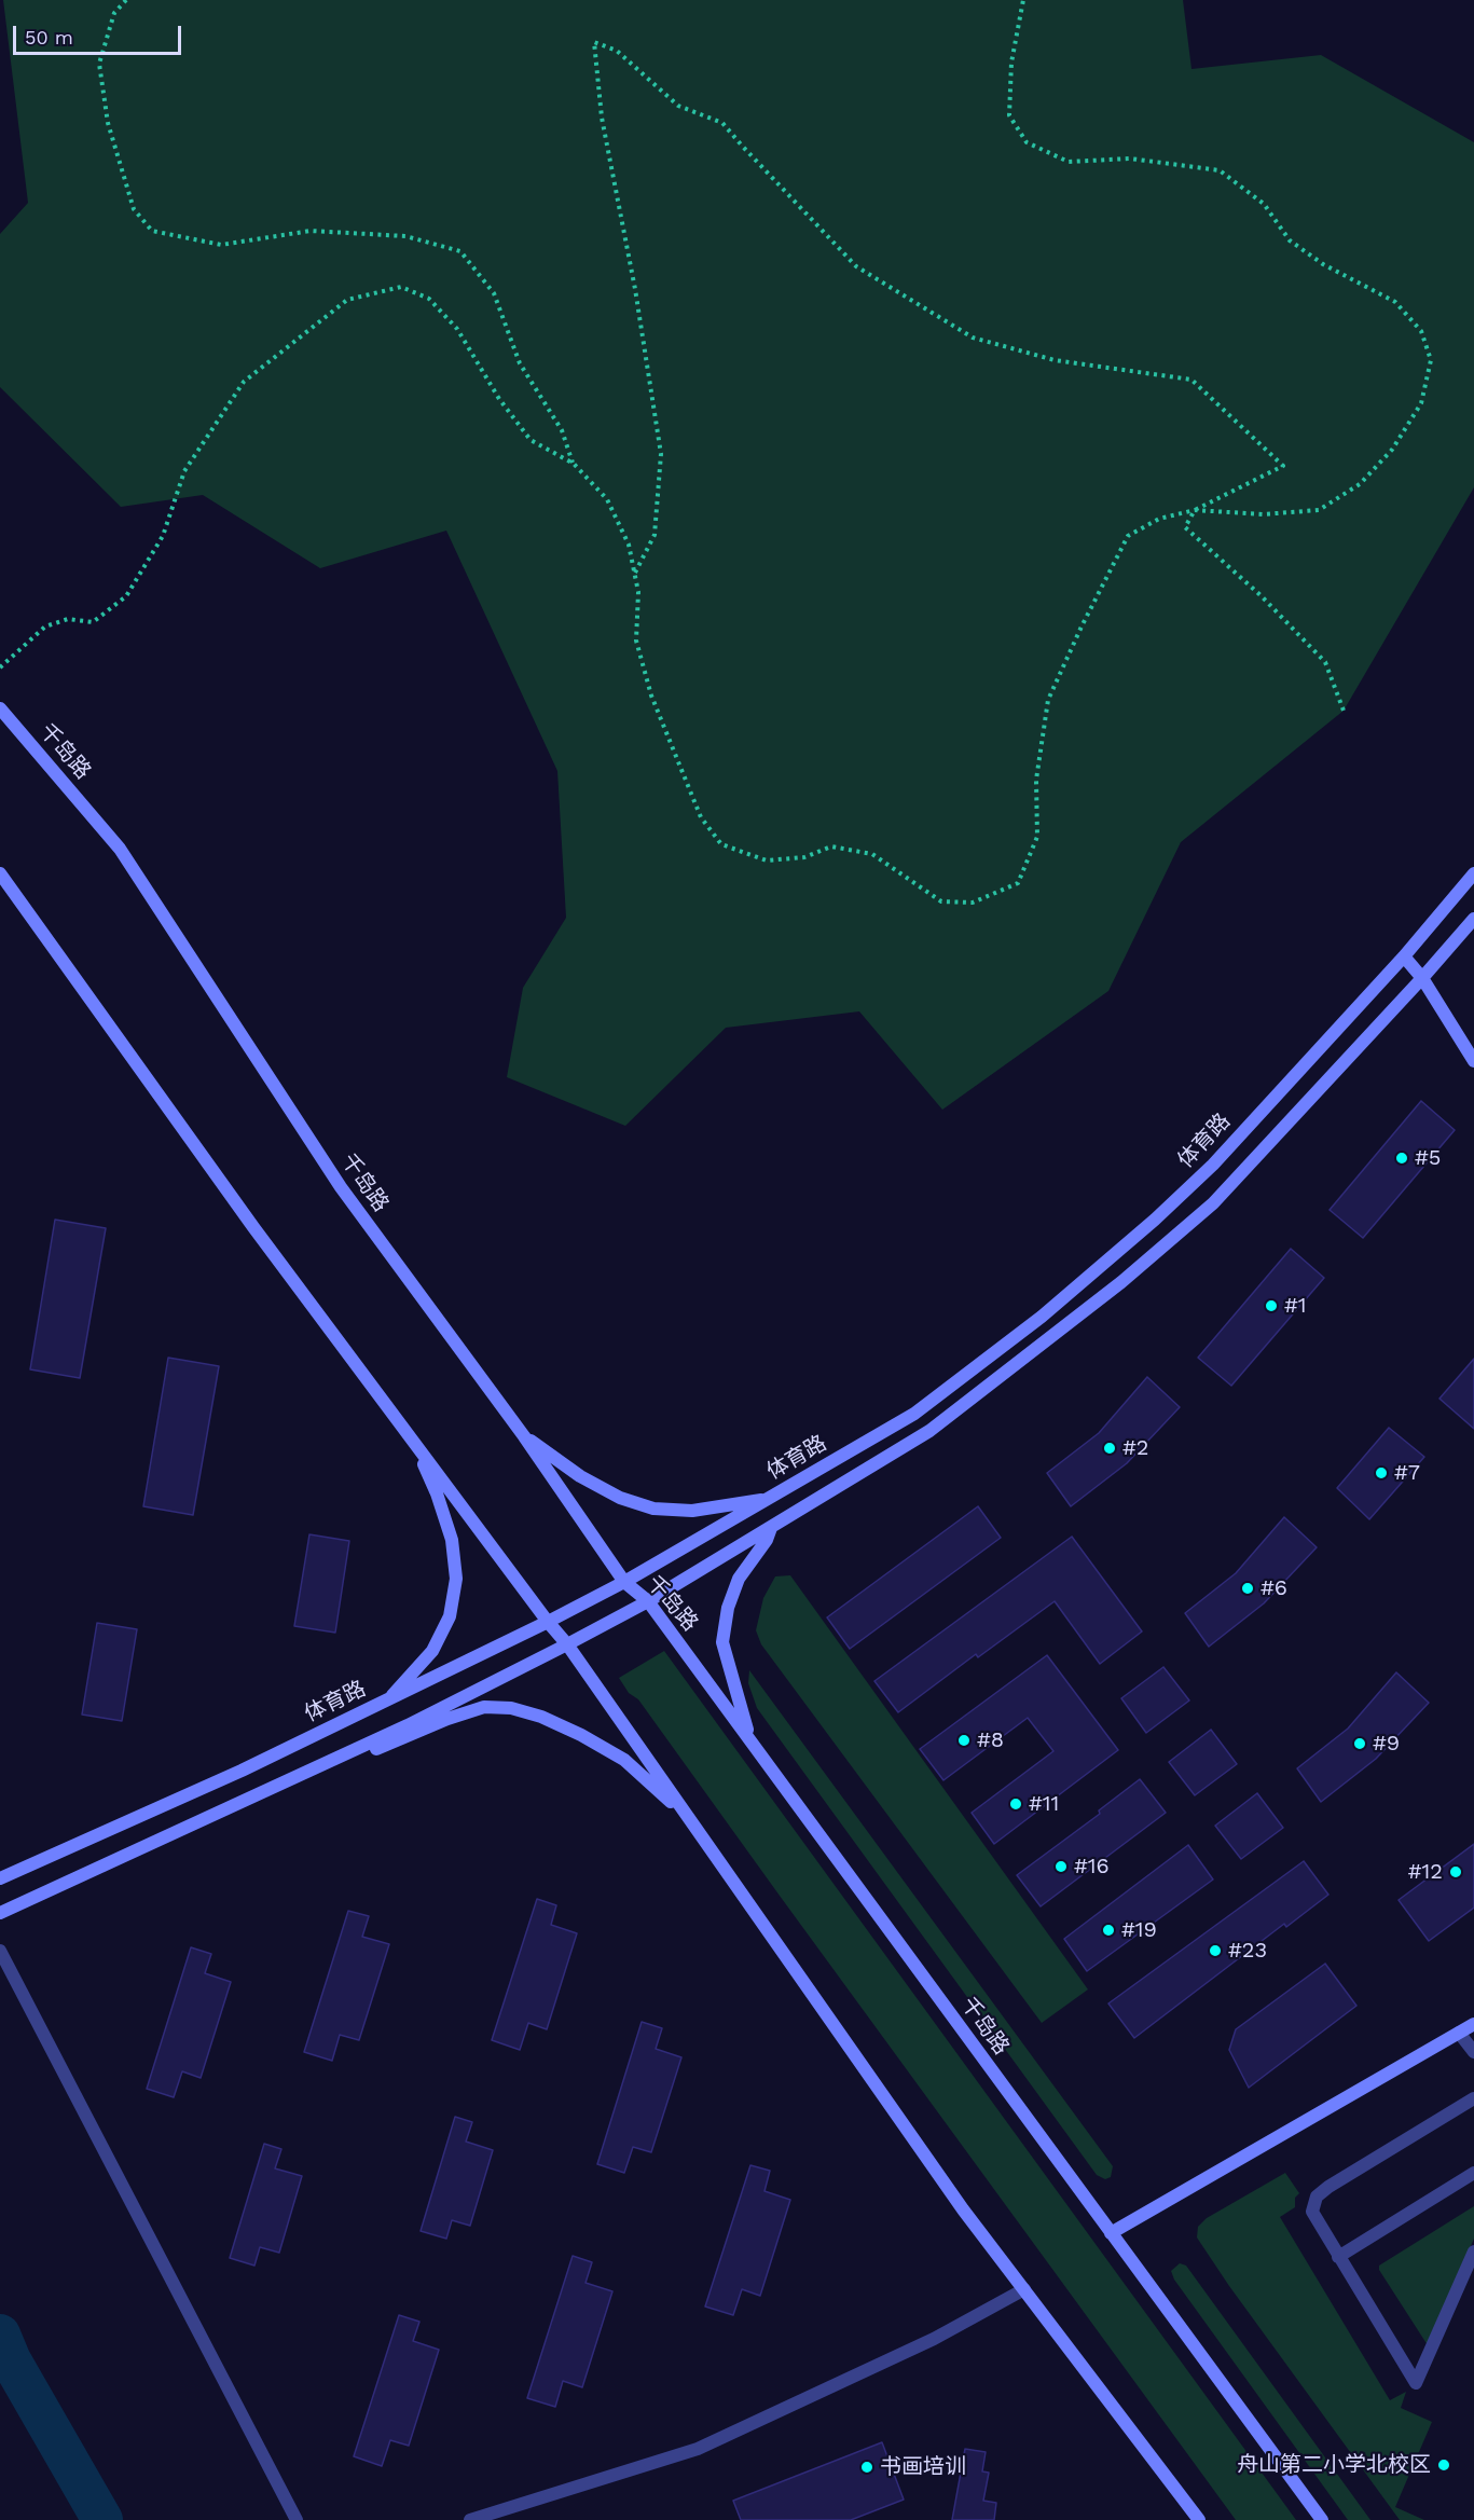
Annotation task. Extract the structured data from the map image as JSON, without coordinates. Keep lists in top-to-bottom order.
{
  "streets": {
    "street": ["千岛路", "体育路"]
  },
  "crossings": [
    ["千岛路", "体育路"]
  ],
  "places": [
    "#5",
    "#1",
    "#2",
    "#7",
    "#6",
    "#8",
    "#9",
    "#11",
    "#16",
    "#12",
    "#19",
    "#23",
    "舟山第二小学北校区",
    "书画培训"
  ],
  "scale_bar": "50 m"
}
